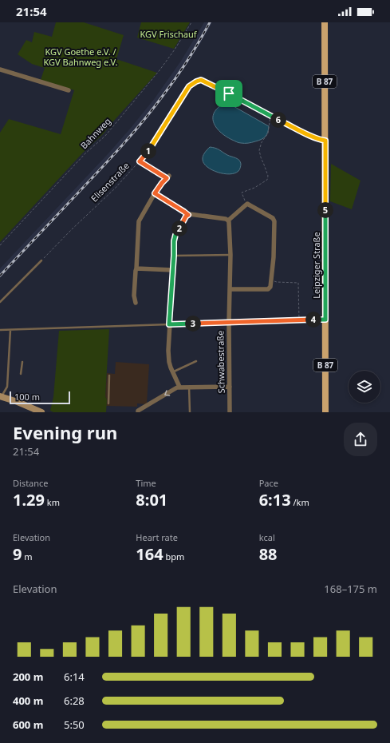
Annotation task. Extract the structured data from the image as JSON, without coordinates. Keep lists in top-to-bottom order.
{
  "streets": {
    "main road": ["B 87", "Leipziger Straße"],
    "street": ["Schwabestraße"],
    "path": ["Bahnweg", "Elisenstraße"]
  },
  "crossings": [
    ["Elisenstraße", "Leipziger Straße"]
  ],
  "parks": ["KGV Frischauf", "KGV Goethe e.V. / KGV Bahnweg e.V."],
  "scale_bar": "100 m",
  "page": {
    "status": "21:54",
    "pins": [
      "6",
      "1",
      "5",
      "2",
      "4",
      "3"
    ],
    "scale": "100 m",
    "heading": ["Evening run", "21:54"],
    "stats": [
      ["Distance", "1.29 km"],
      ["Time", "8:01"],
      ["Pace", "6:13 /km"],
      ["Elevation", "9 m"],
      ["Heart rate", "164 bpm"],
      ["kcal", "88"]
    ],
    "chart": ["Elevation", "168–175 m"],
    "list": [
      {
        "name": "200 m",
        "note": "6:14"
      },
      {
        "name": "400 m",
        "note": "6:28"
      },
      {
        "name": "600 m",
        "note": "5:50"
      }
    ]
  }
}
